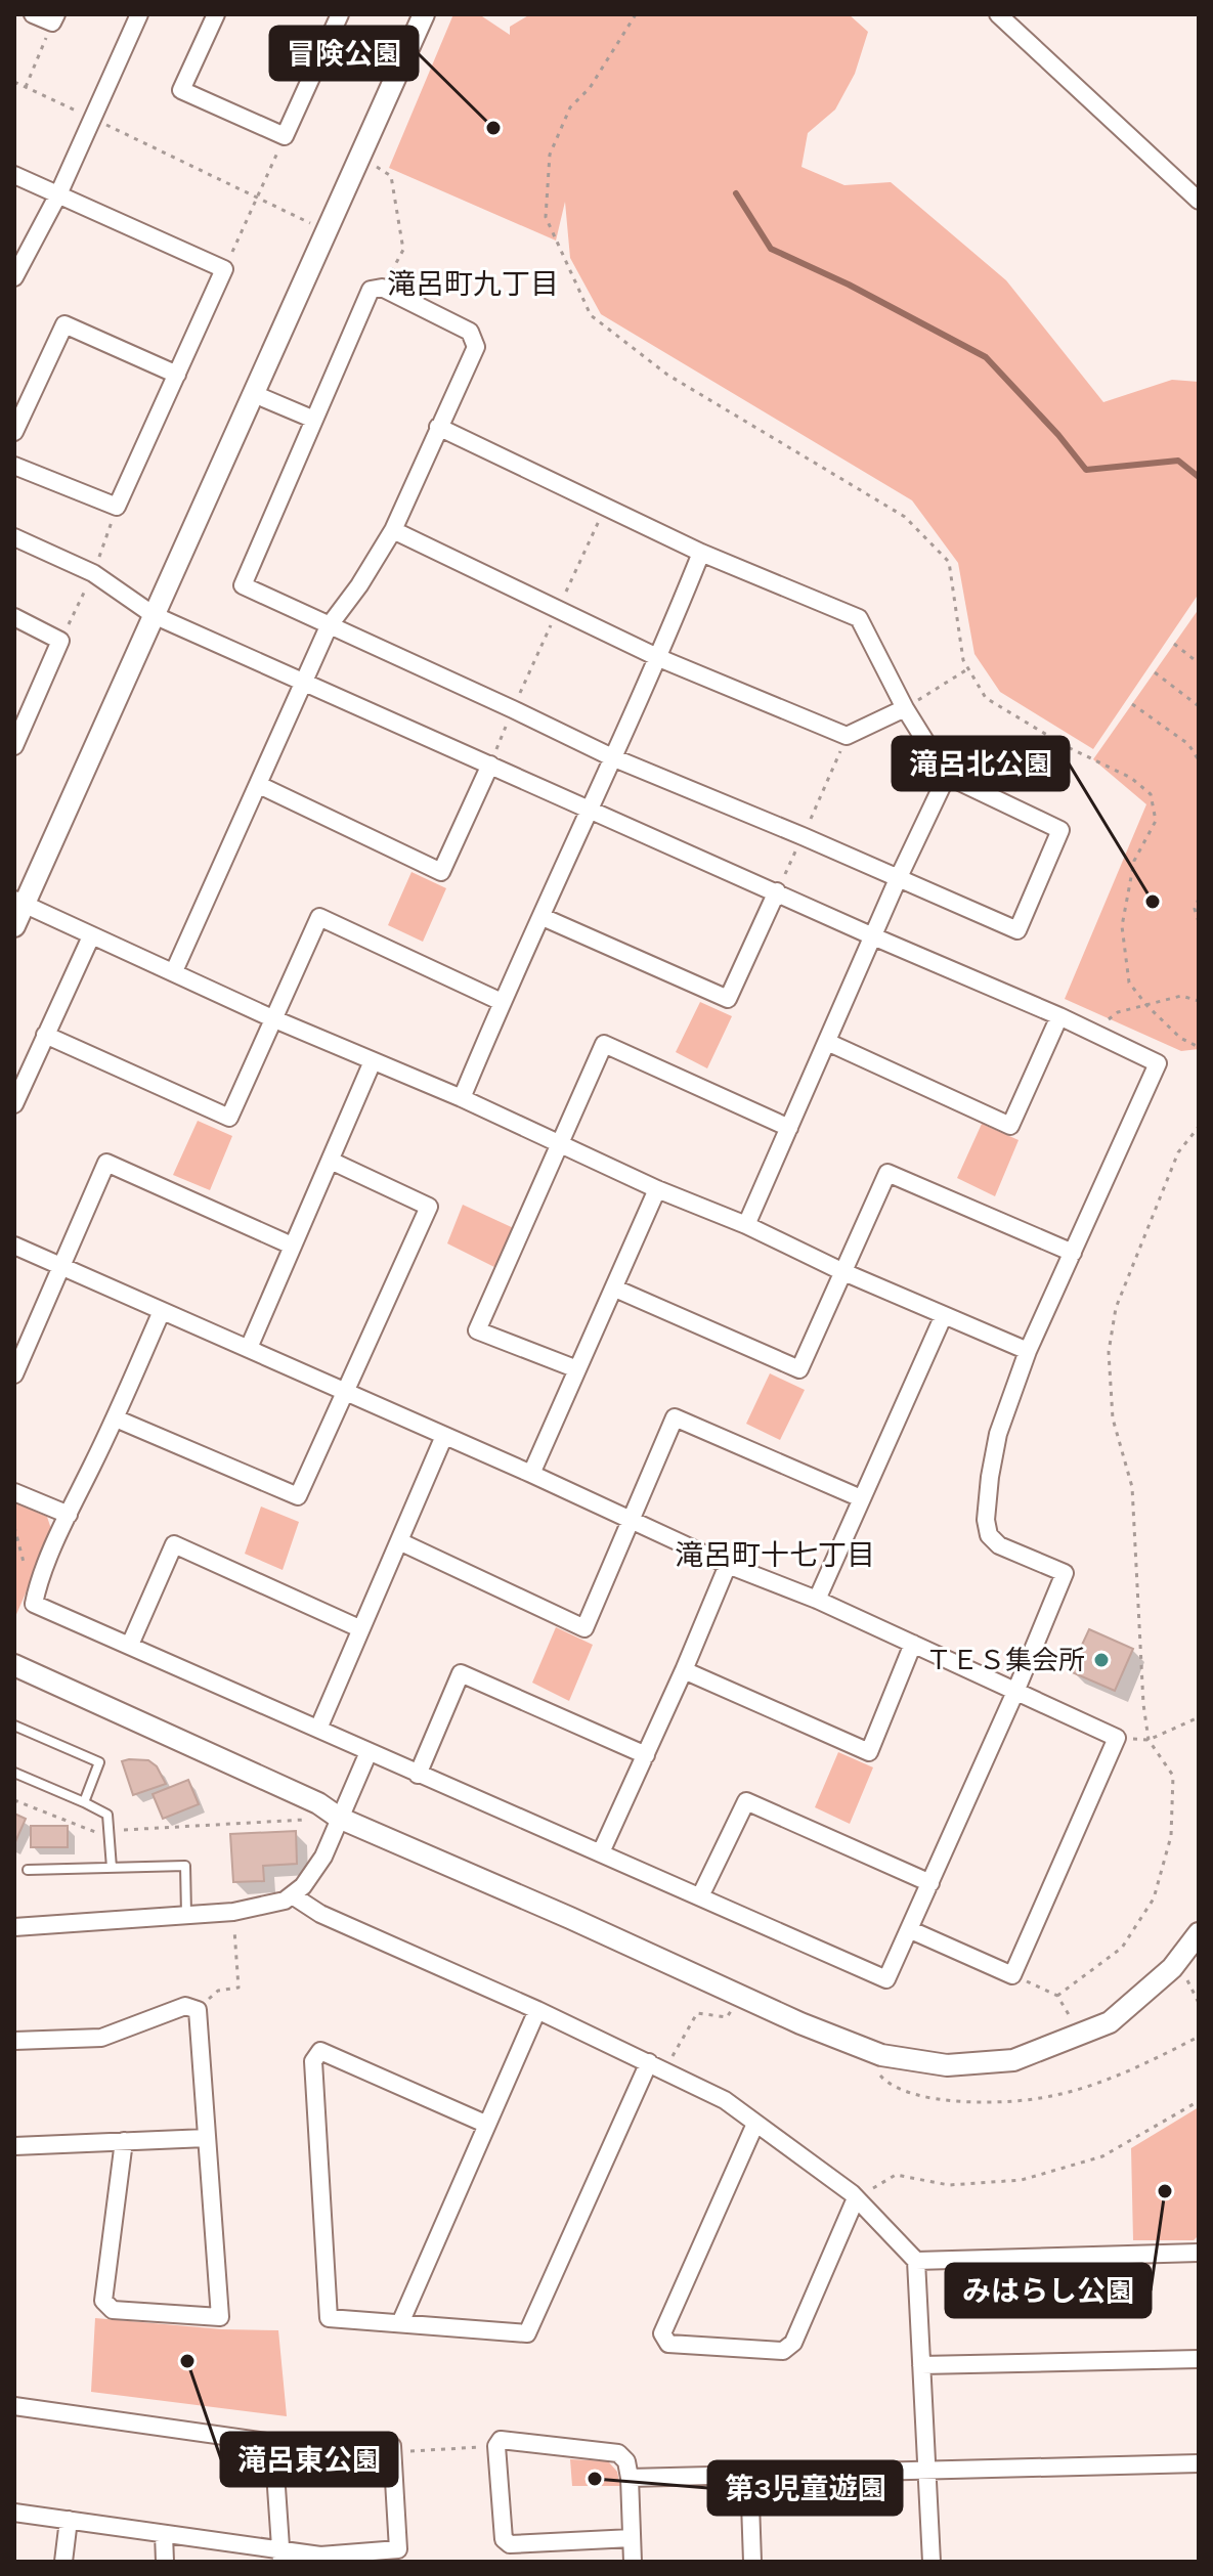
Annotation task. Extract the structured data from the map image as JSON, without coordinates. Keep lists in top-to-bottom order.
{
  "districts": ["滝呂町九丁目", "滝呂町十七丁目"],
  "places": [
    "冒険公園",
    "滝呂北公園",
    "ＴＥＳ集会所",
    "みはらし公園",
    "滝呂東公園",
    "第3児童遊園"
  ]
}
